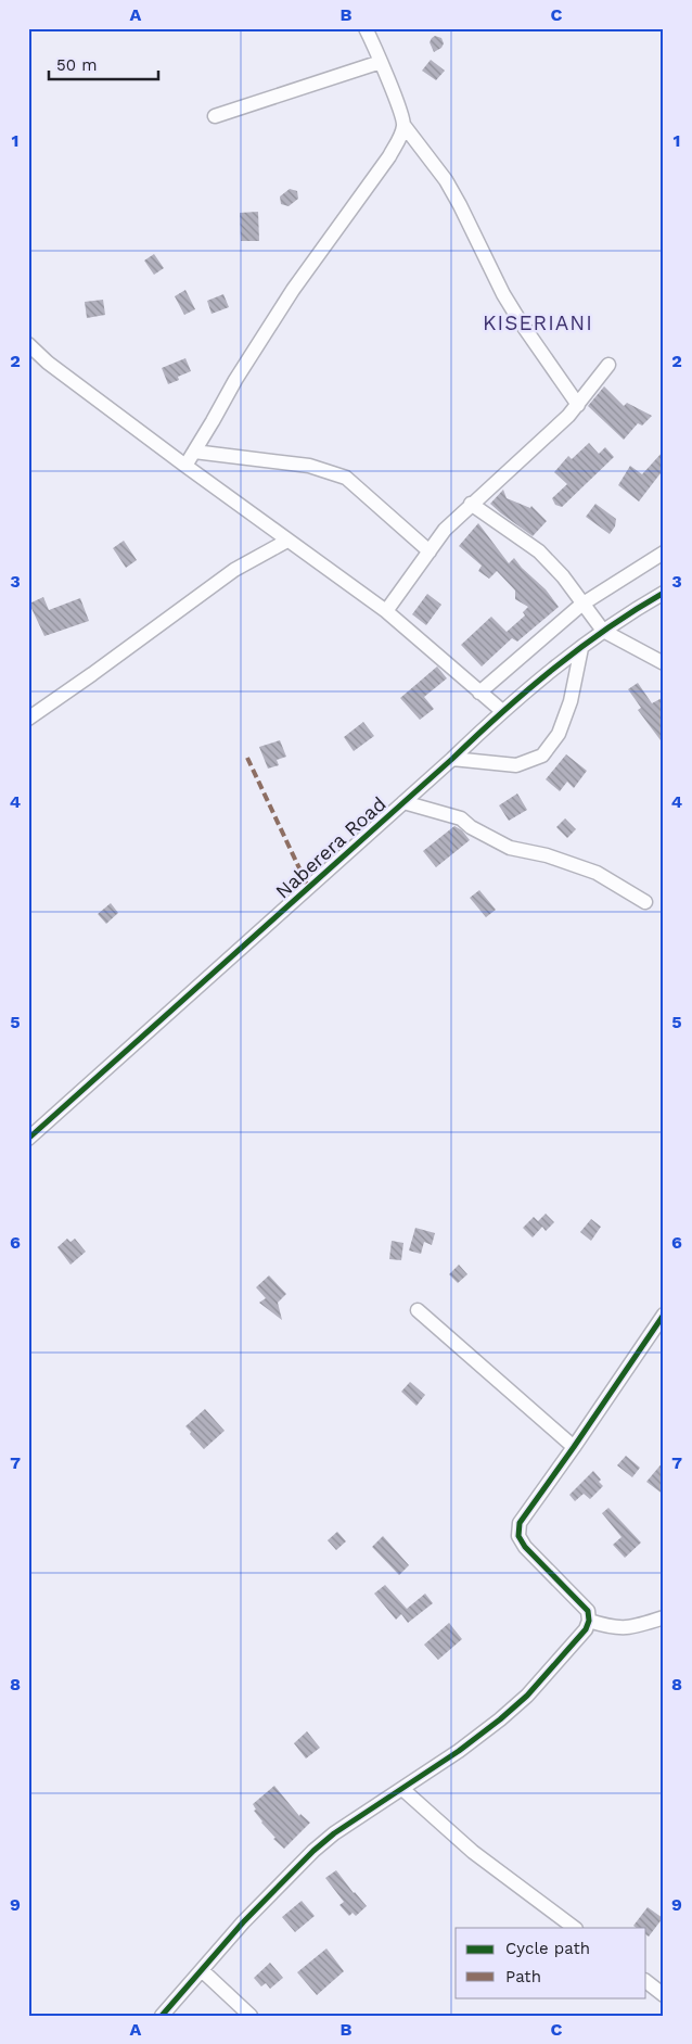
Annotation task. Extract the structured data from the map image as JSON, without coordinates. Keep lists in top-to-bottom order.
{
  "streets": {
    "street": ["Naberera Road"]
  },
  "districts": ["KISERIANI"],
  "legend": ["Cycle path", "Path"],
  "scale_bar": "50 m",
  "grid": {
    "columns": ["A", "B", "C"],
    "rows": [
      "1",
      "2",
      "3",
      "4",
      "5",
      "6",
      "7",
      "8",
      "9"
    ]
  }
}
